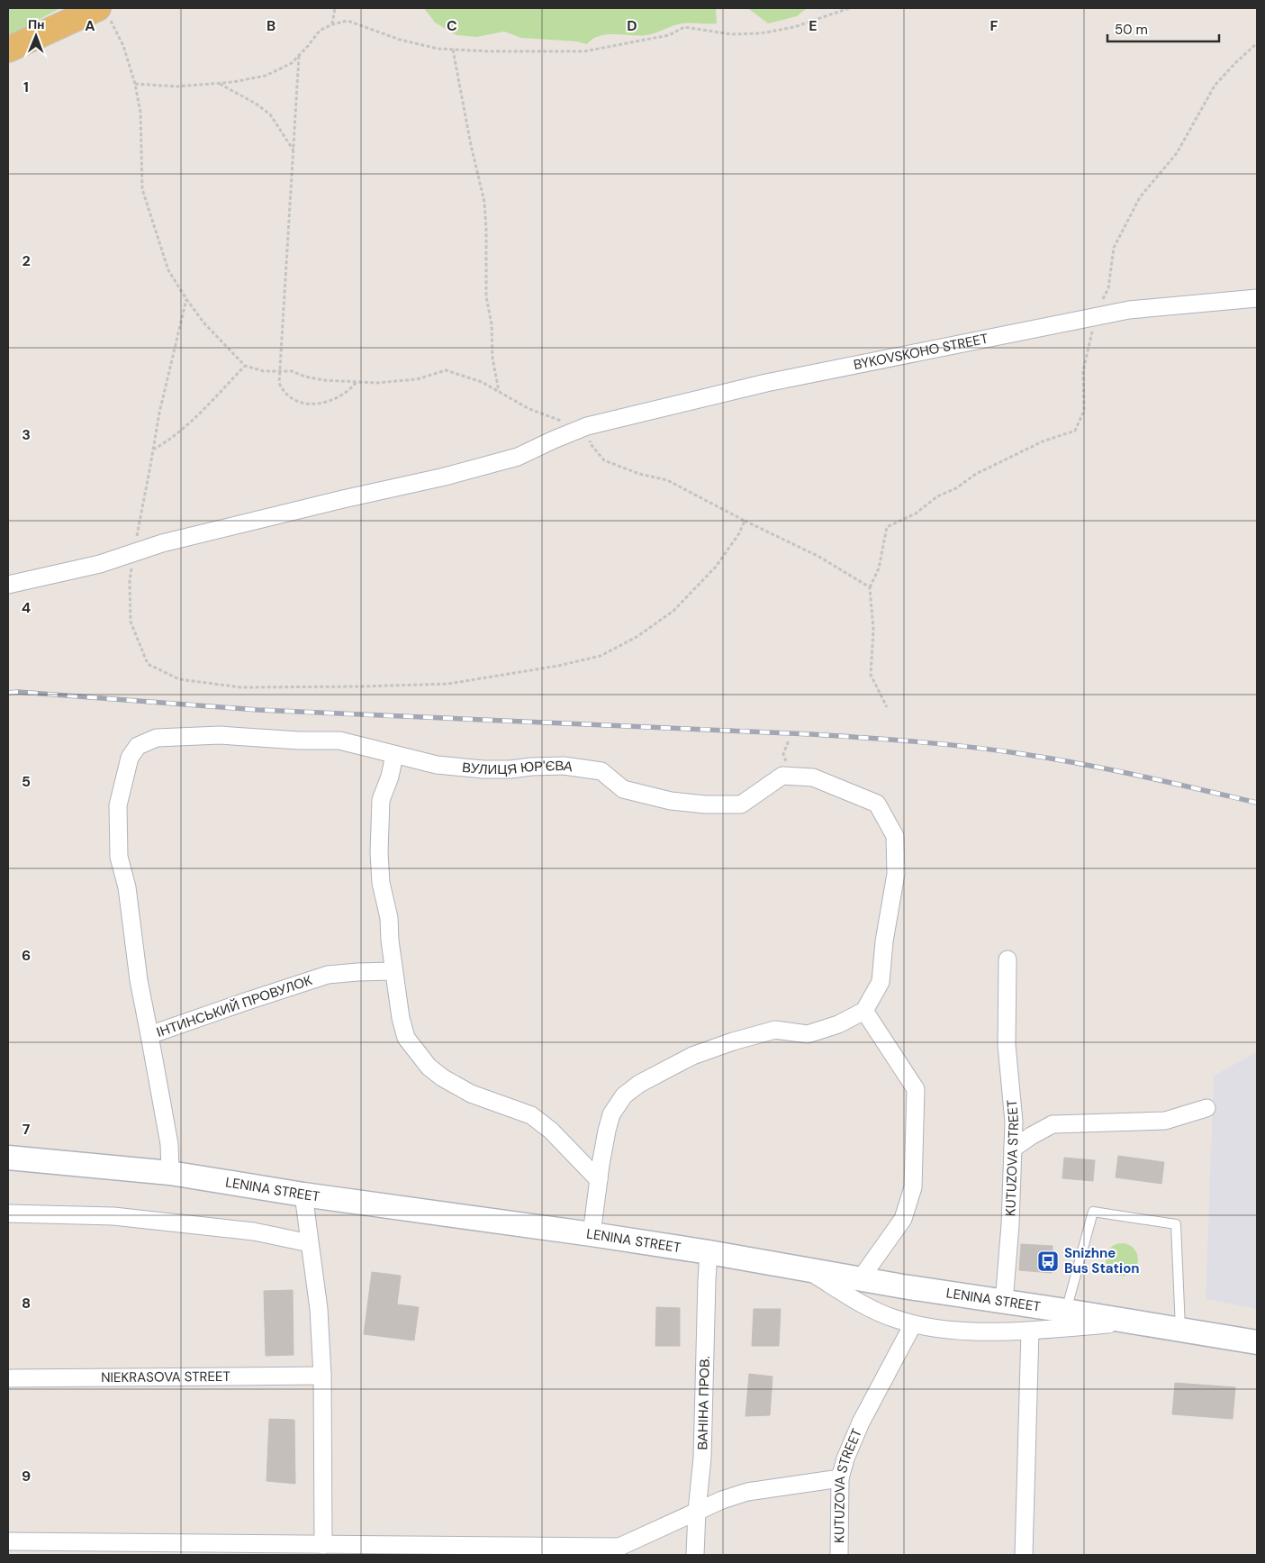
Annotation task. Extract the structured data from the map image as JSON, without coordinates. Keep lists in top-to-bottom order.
{
  "streets": {
    "main road": ["LENINA STREET"],
    "street": [
      "BYKOVSKOHO STREET",
      "ВУЛИЦЯ ЮР'ЄВА",
      "ІНТИНСЬКИЙ ПРОВУЛОК",
      "KUTUZOVA STREET",
      "NIEKRASOVA STREET",
      "ВАНІНА ПРОВ."
    ]
  },
  "crossings": [
    ["ВУЛИЦЯ ЮР'ЄВА", "ІНТИНСЬКИЙ ПРОВУЛОК"],
    ["KUTUZOVA STREET", "LENINA STREET"],
    ["LENINA STREET", "ВАНІНА ПРОВ."]
  ],
  "places": {
    "bus stop": ["Snizhne Bus Station"]
  },
  "scale_bar": "50 m",
  "north": "top",
  "grid": {
    "columns": [
      "A",
      "B",
      "C",
      "D",
      "E",
      "F"
    ],
    "rows": [
      "1",
      "2",
      "3",
      "4",
      "5",
      "6",
      "7",
      "8",
      "9"
    ]
  }
}
